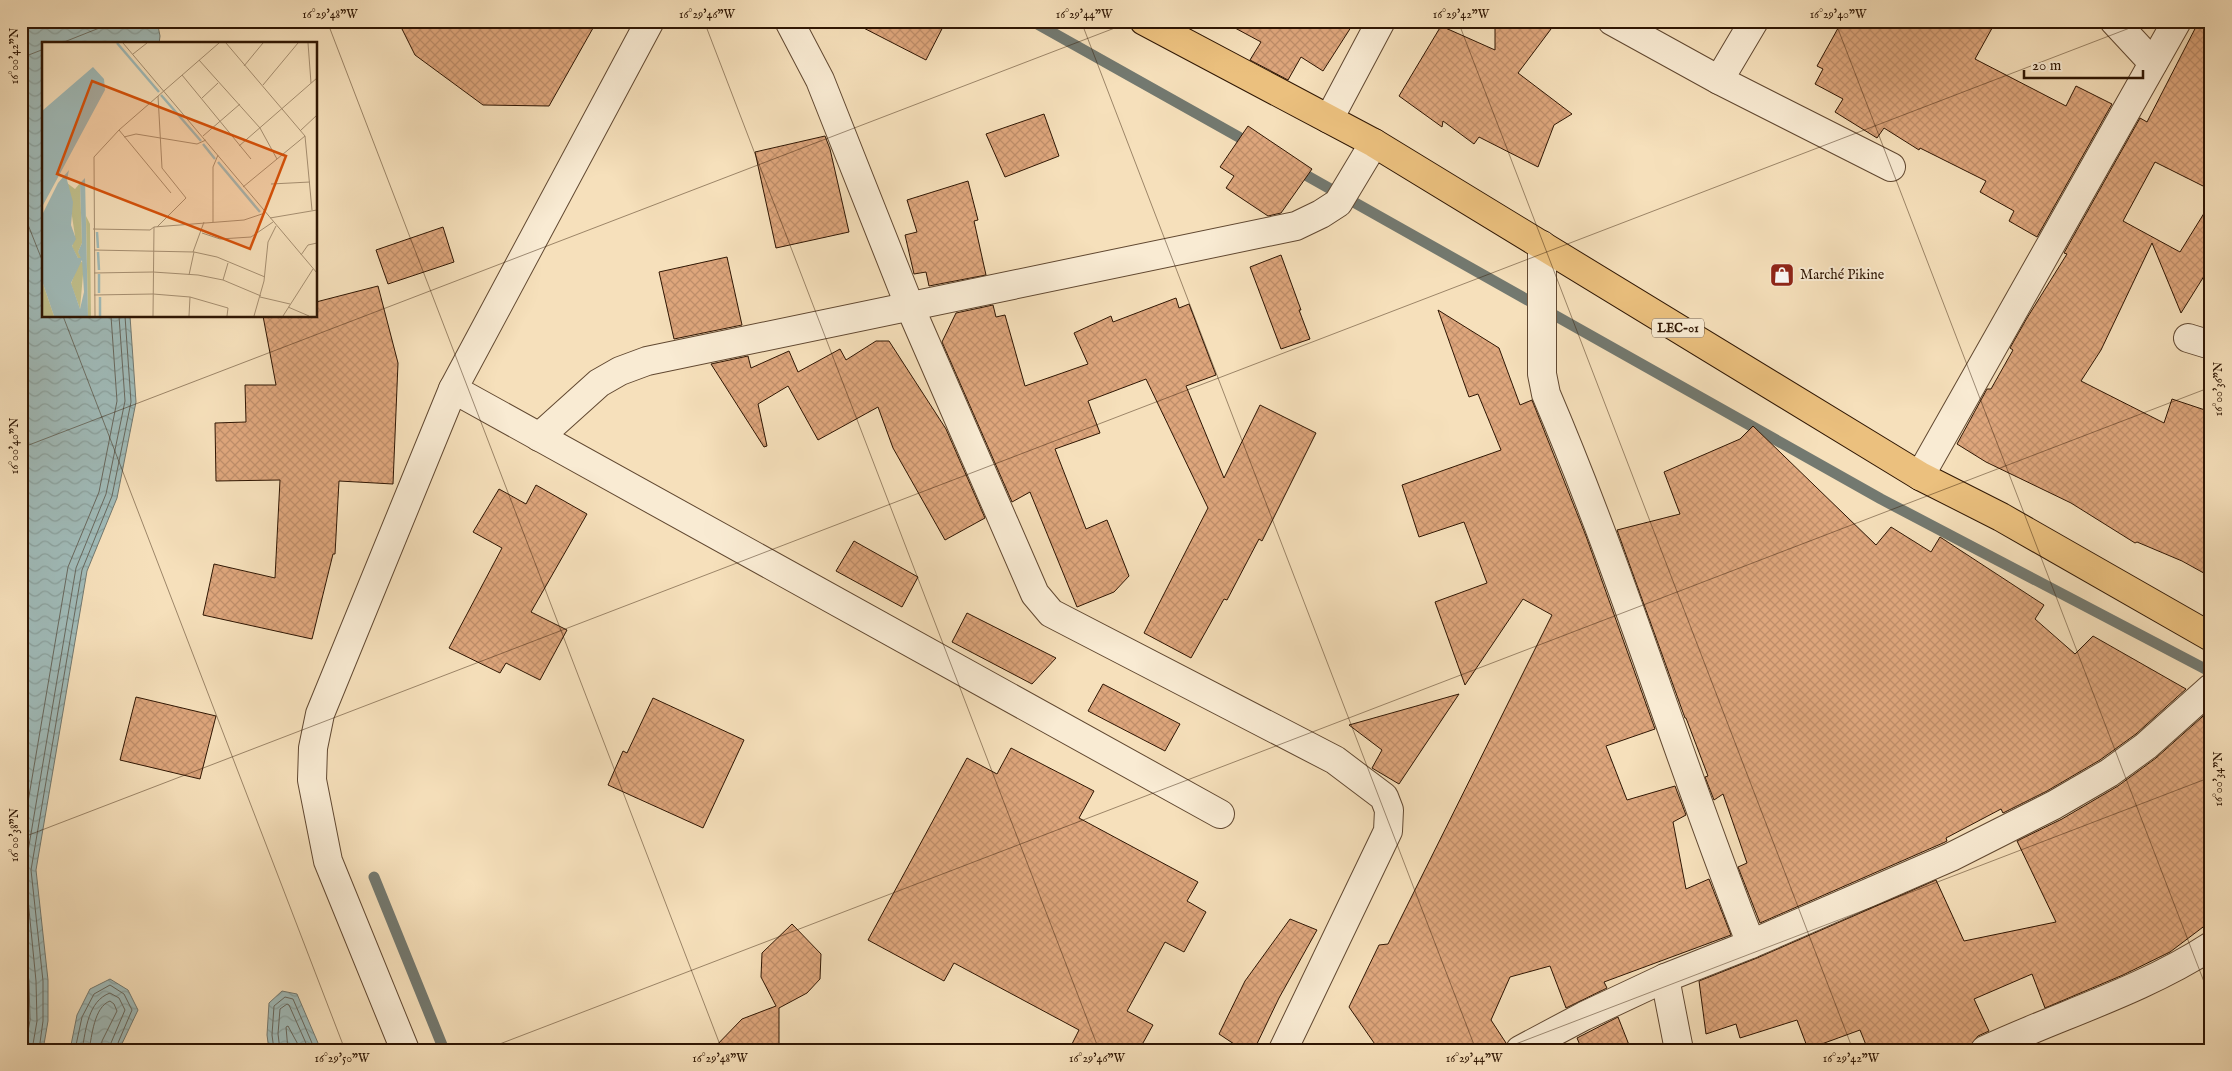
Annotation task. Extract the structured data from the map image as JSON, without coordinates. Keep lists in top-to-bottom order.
{
  "streets": {
    "highway": ["LEC-01"]
  },
  "places": {
    "shop": ["Marché Pikine"]
  },
  "scale_bar": "20 m",
  "coordinates": [
    "16°29'48\"W",
    "16°29'46\"W",
    "16°29'44\"W",
    "16°29'42\"W",
    "16°29'40\"W",
    "16°00'42\"N",
    "16°00'36\"N",
    "16°00'40\"N",
    "16°00'34\"N",
    "16°00'38\"N",
    "16°29'50\"W"
  ]
}
